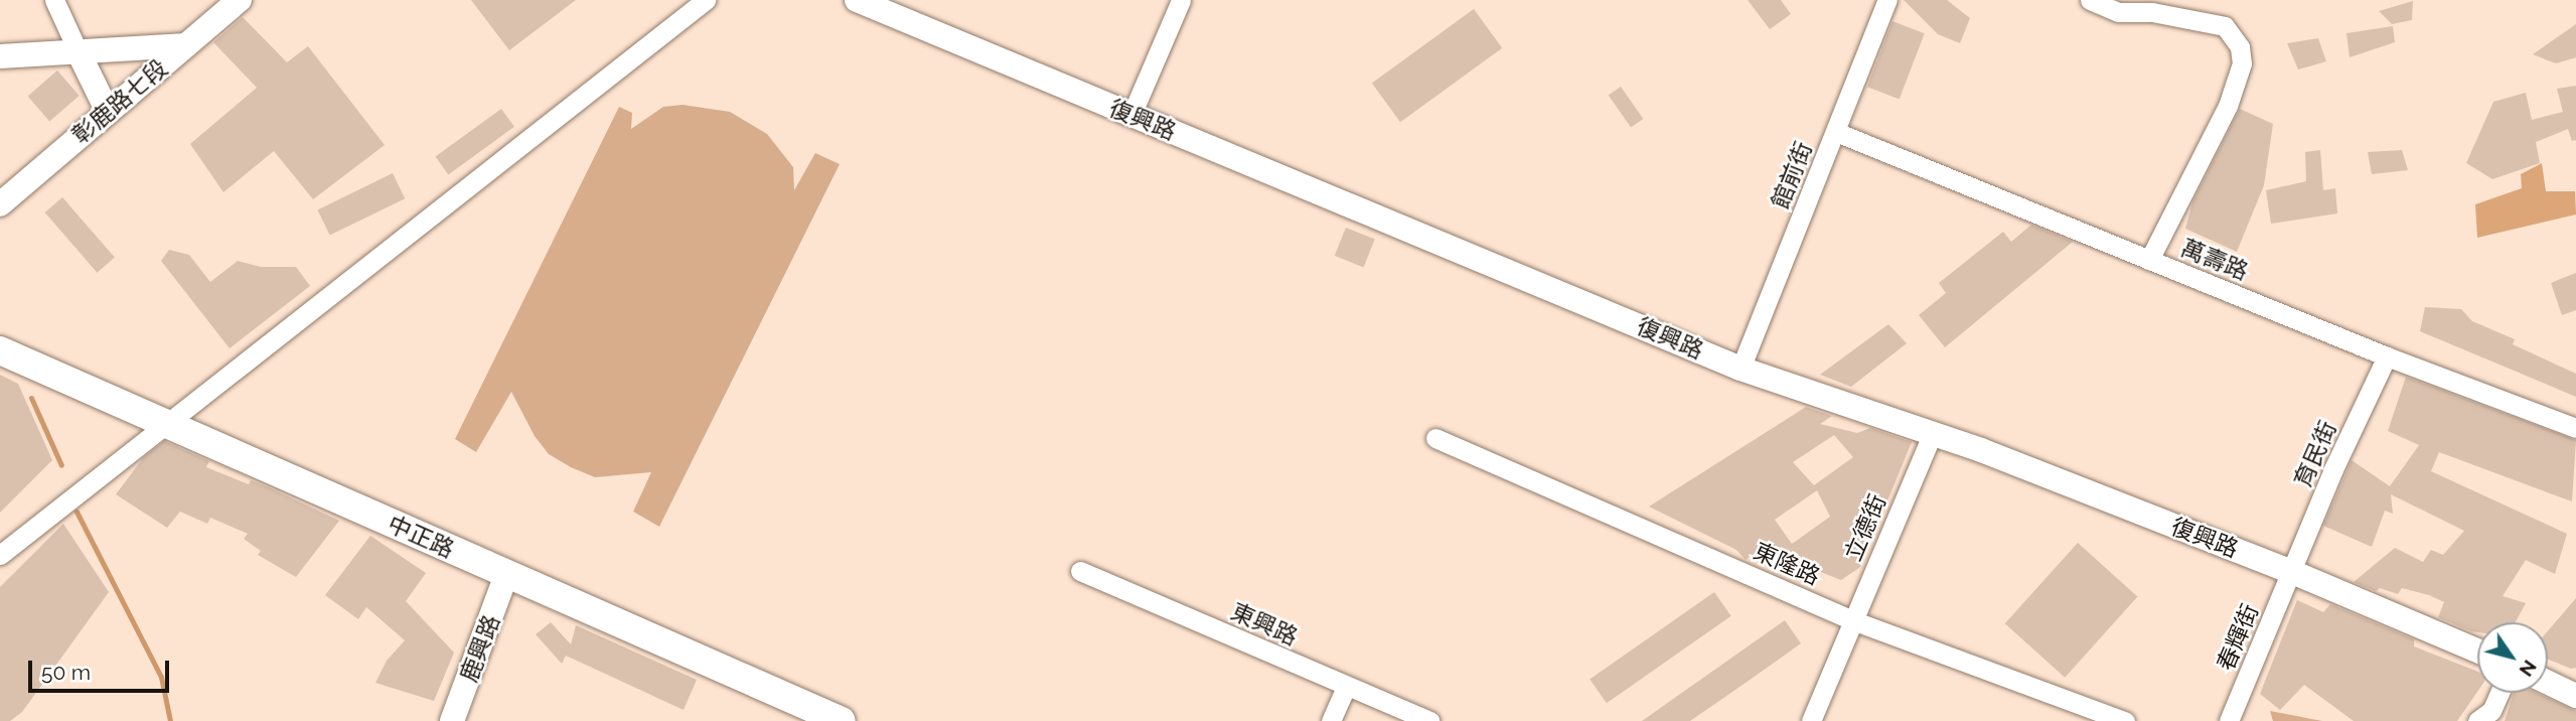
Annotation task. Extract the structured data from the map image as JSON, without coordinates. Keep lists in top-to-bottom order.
{
  "streets": {
    "main road": ["中正路"],
    "street": [
      "彰鹿路七段",
      "復興路",
      "館前街",
      "萬壽路",
      "育民街",
      "立德街",
      "東隆路",
      "東興路",
      "春輝街",
      "鹿興路"
    ]
  },
  "crossings": [
    ["復興路", "館前街"],
    ["復興路", "育民街"],
    ["復興路", "立德街"],
    ["復興路", "春輝街"],
    ["館前街", "萬壽路"],
    ["萬壽路", "育民街"],
    ["育民街", "春輝街"],
    ["立德街", "東隆路"],
    ["中正路", "鹿興路"]
  ],
  "scale_bar": "50 m",
  "north": "bottom right"
}
